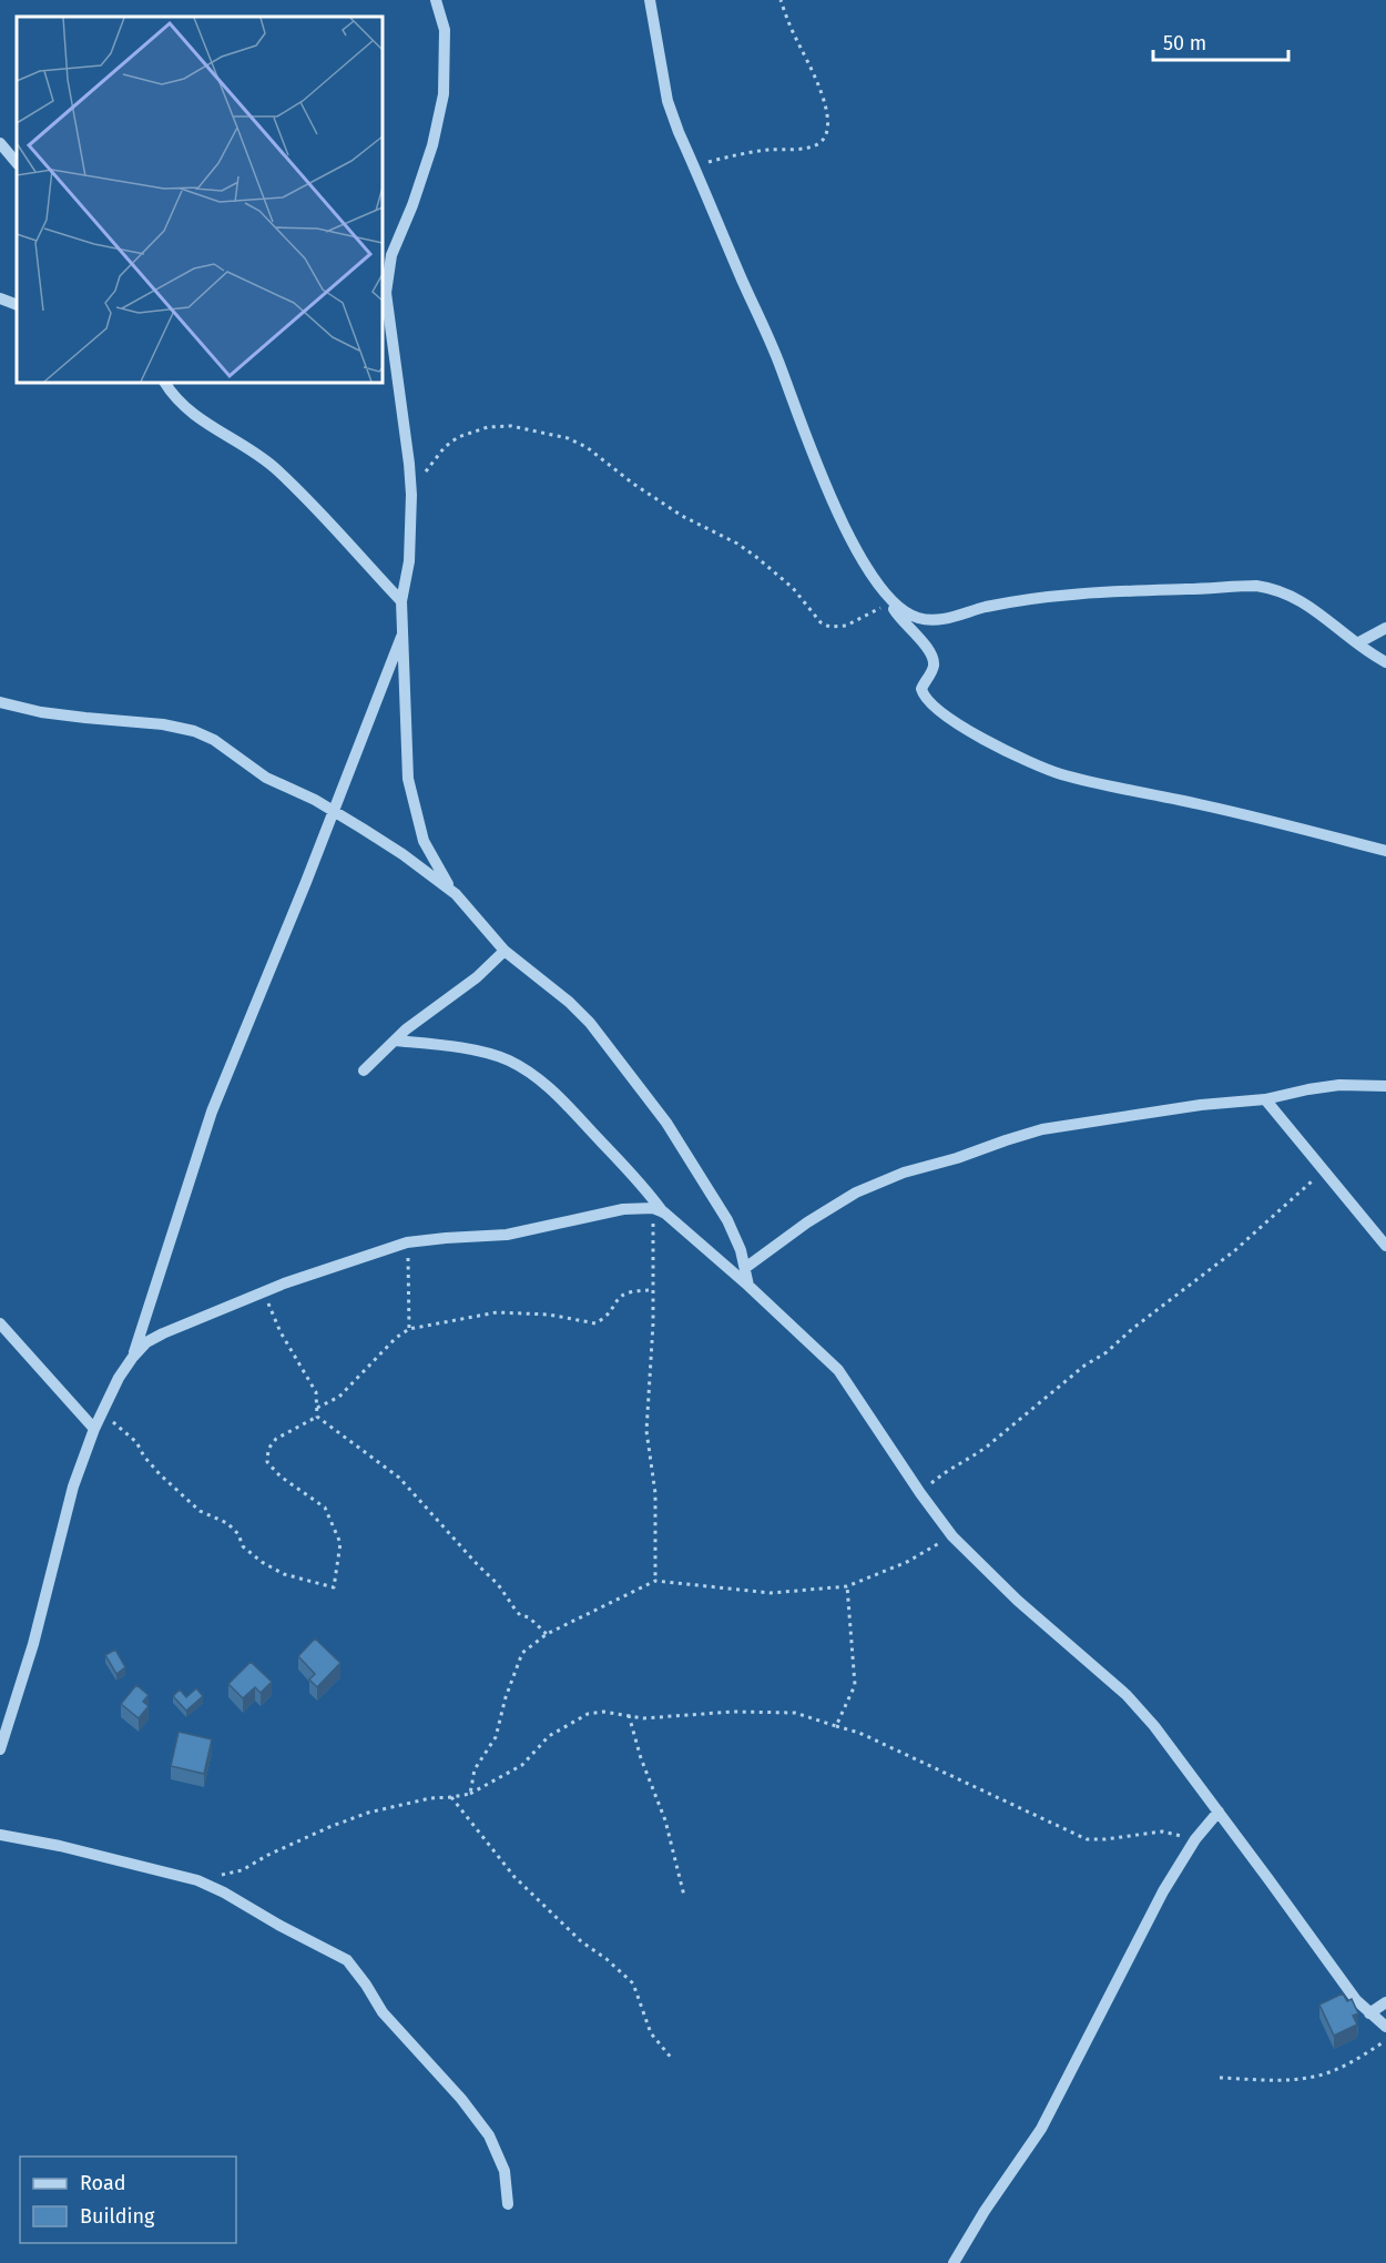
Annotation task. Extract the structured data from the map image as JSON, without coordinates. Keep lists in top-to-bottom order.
{
  "legend": ["Road", "Building"],
  "scale_bar": "50 m"
}
